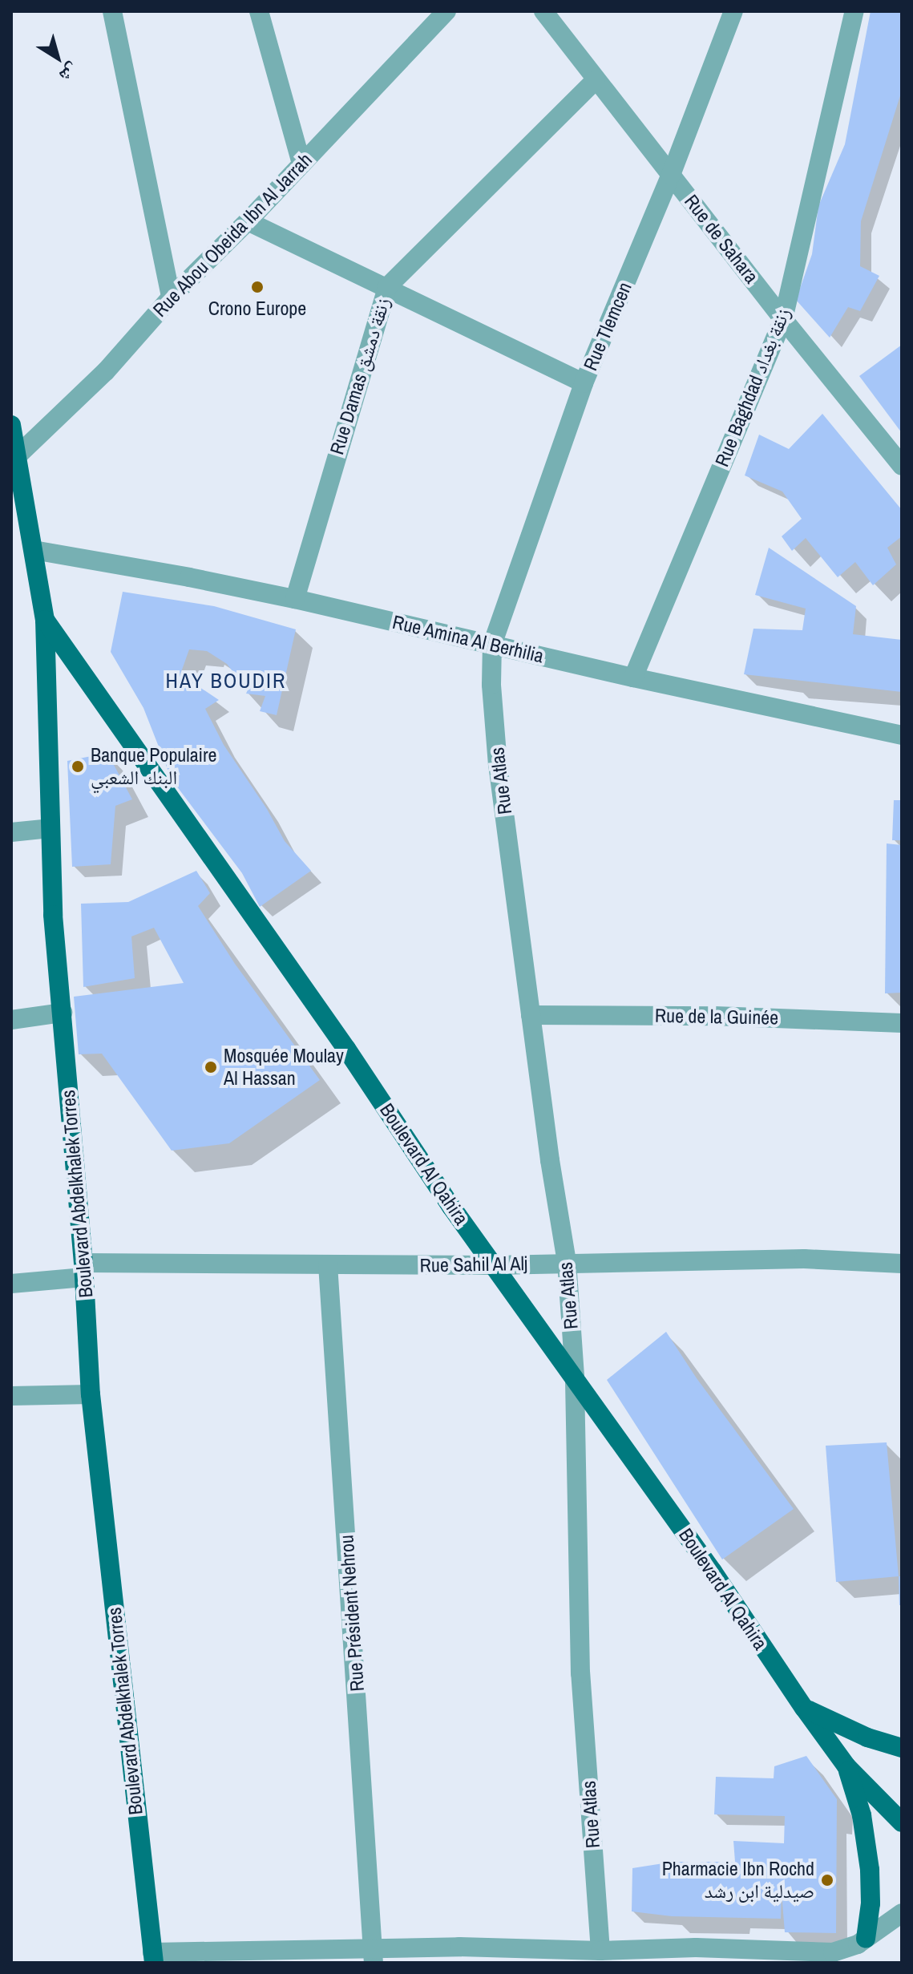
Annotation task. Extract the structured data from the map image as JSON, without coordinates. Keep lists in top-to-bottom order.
{
  "streets": {
    "main road": ["Boulevard Al Qahira", "Boulevard Abdelkhalek Torres"],
    "street": [
      "Rue Abou Obeida Ibn Al Jarrah",
      "Rue de Sahara",
      "Rue Tlemcen",
      "Rue Damas زنقة دمشق",
      "Rue Baghdad زنقة بغداد",
      "Rue Amina Al Berhilia",
      "Rue Atlas",
      "Rue de la Guinée",
      "Rue Sahil Al Alj",
      "Rue Président Nehrou"
    ]
  },
  "crossings": [
    ["Rue Abou Obeida Ibn Al Jarrah", "Boulevard Abdelkhalek Torres"],
    ["Rue de Sahara", "Rue Tlemcen"],
    ["Rue de Sahara", "Rue Damas زنقة دمشق"],
    ["Rue de Sahara", "Rue Baghdad زنقة بغداد"],
    ["Rue Tlemcen", "Rue Amina Al Berhilia"],
    ["Rue Tlemcen", "Rue Atlas"],
    ["Rue Damas زنقة دمشق", "Rue Amina Al Berhilia"],
    ["Rue Baghdad زنقة بغداد", "Rue Amina Al Berhilia"],
    ["Rue Amina Al Berhilia", "Rue Atlas"],
    ["Rue Amina Al Berhilia", "Boulevard Abdelkhalek Torres"],
    ["Rue Atlas", "Rue de la Guinée"],
    ["Rue Atlas", "Boulevard Al Qahira"],
    ["Rue Atlas", "Rue Sahil Al Alj"],
    ["Boulevard Al Qahira", "Boulevard Abdelkhalek Torres"],
    ["Boulevard Al Qahira", "Rue Sahil Al Alj"],
    ["Boulevard Abdelkhalek Torres", "Rue Sahil Al Alj"],
    ["Rue Sahil Al Alj", "Rue Président Nehrou"]
  ],
  "districts": ["HAY BOUDIR"],
  "places": [
    "Crono Europe",
    "Banque Populaire البنك الشعبي",
    "Mosquée Moulay Al Hassan",
    "Pharmacie Ibn Rochd صيدلية ابن رشد"
  ],
  "north": "bottom right"
}
